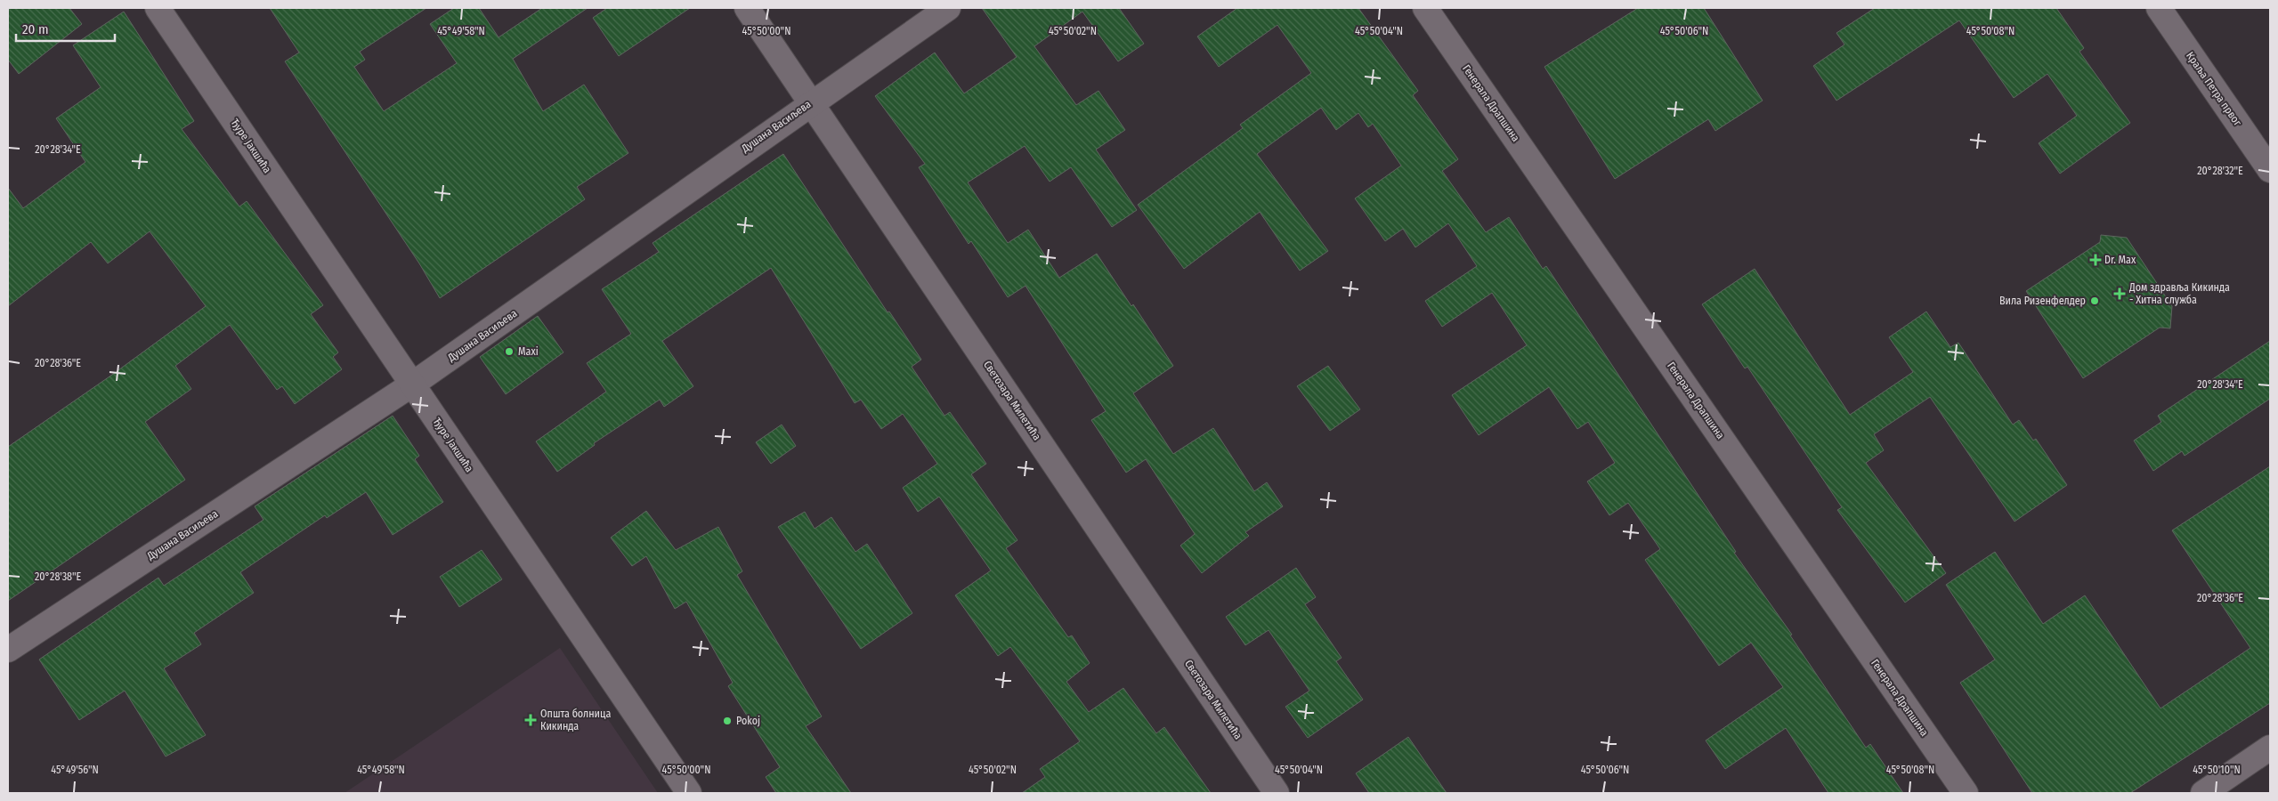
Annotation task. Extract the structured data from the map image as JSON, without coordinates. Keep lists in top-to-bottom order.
{
  "streets": {
    "street": [
      "Краља Петра првог",
      "Генерала Драпшина",
      "Душана Васиљева",
      "Ђуре Јакшића",
      "Светозара Милетића"
    ]
  },
  "crossings": [
    ["Душана Васиљева", "Ђуре Јакшића"],
    ["Душана Васиљева", "Светозара Милетића"]
  ],
  "places": {
    "health": ["Dr. Max", "Дом здравља Кикинда - Хитна служба", "Општа болница Кикинда"],
    "other": ["Вила Ризенфелдер", "Maxi", "Pokoj"]
  },
  "scale_bar": "20 m",
  "coordinates": [
    "45°49'58\"N",
    "45°50'00\"N",
    "45°50'02\"N",
    "45°50'04\"N",
    "45°50'06\"N",
    "45°50'08\"N",
    "20°28'34\"E",
    "20°28'32\"E",
    "20°28'36\"E",
    "20°28'38\"E",
    "45°49'56\"N",
    "45°50'10\"N"
  ]
}
